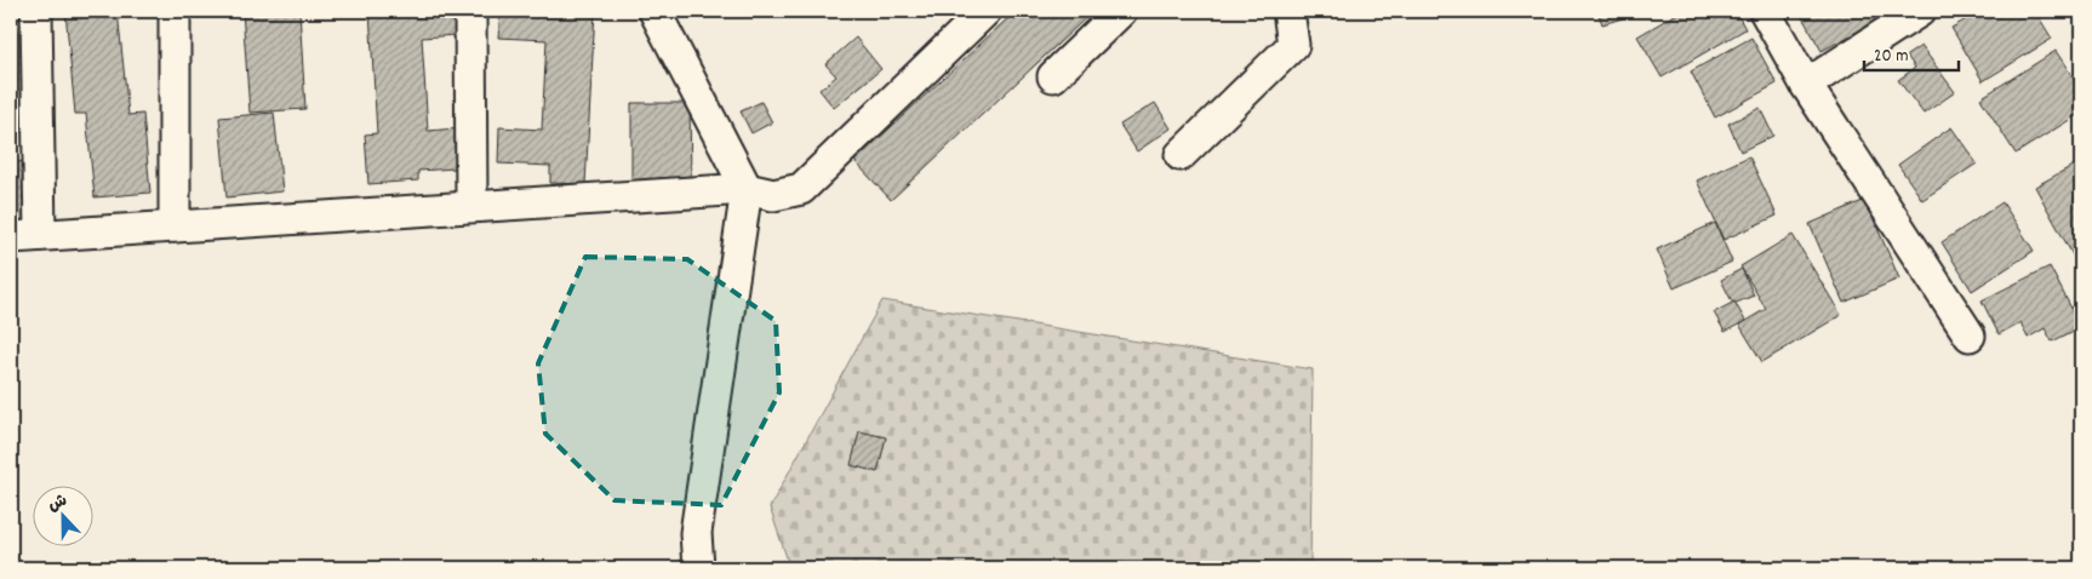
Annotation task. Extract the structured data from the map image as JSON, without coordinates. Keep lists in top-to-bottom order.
{
  "scale_bar": "20 m",
  "north": "top"
}
